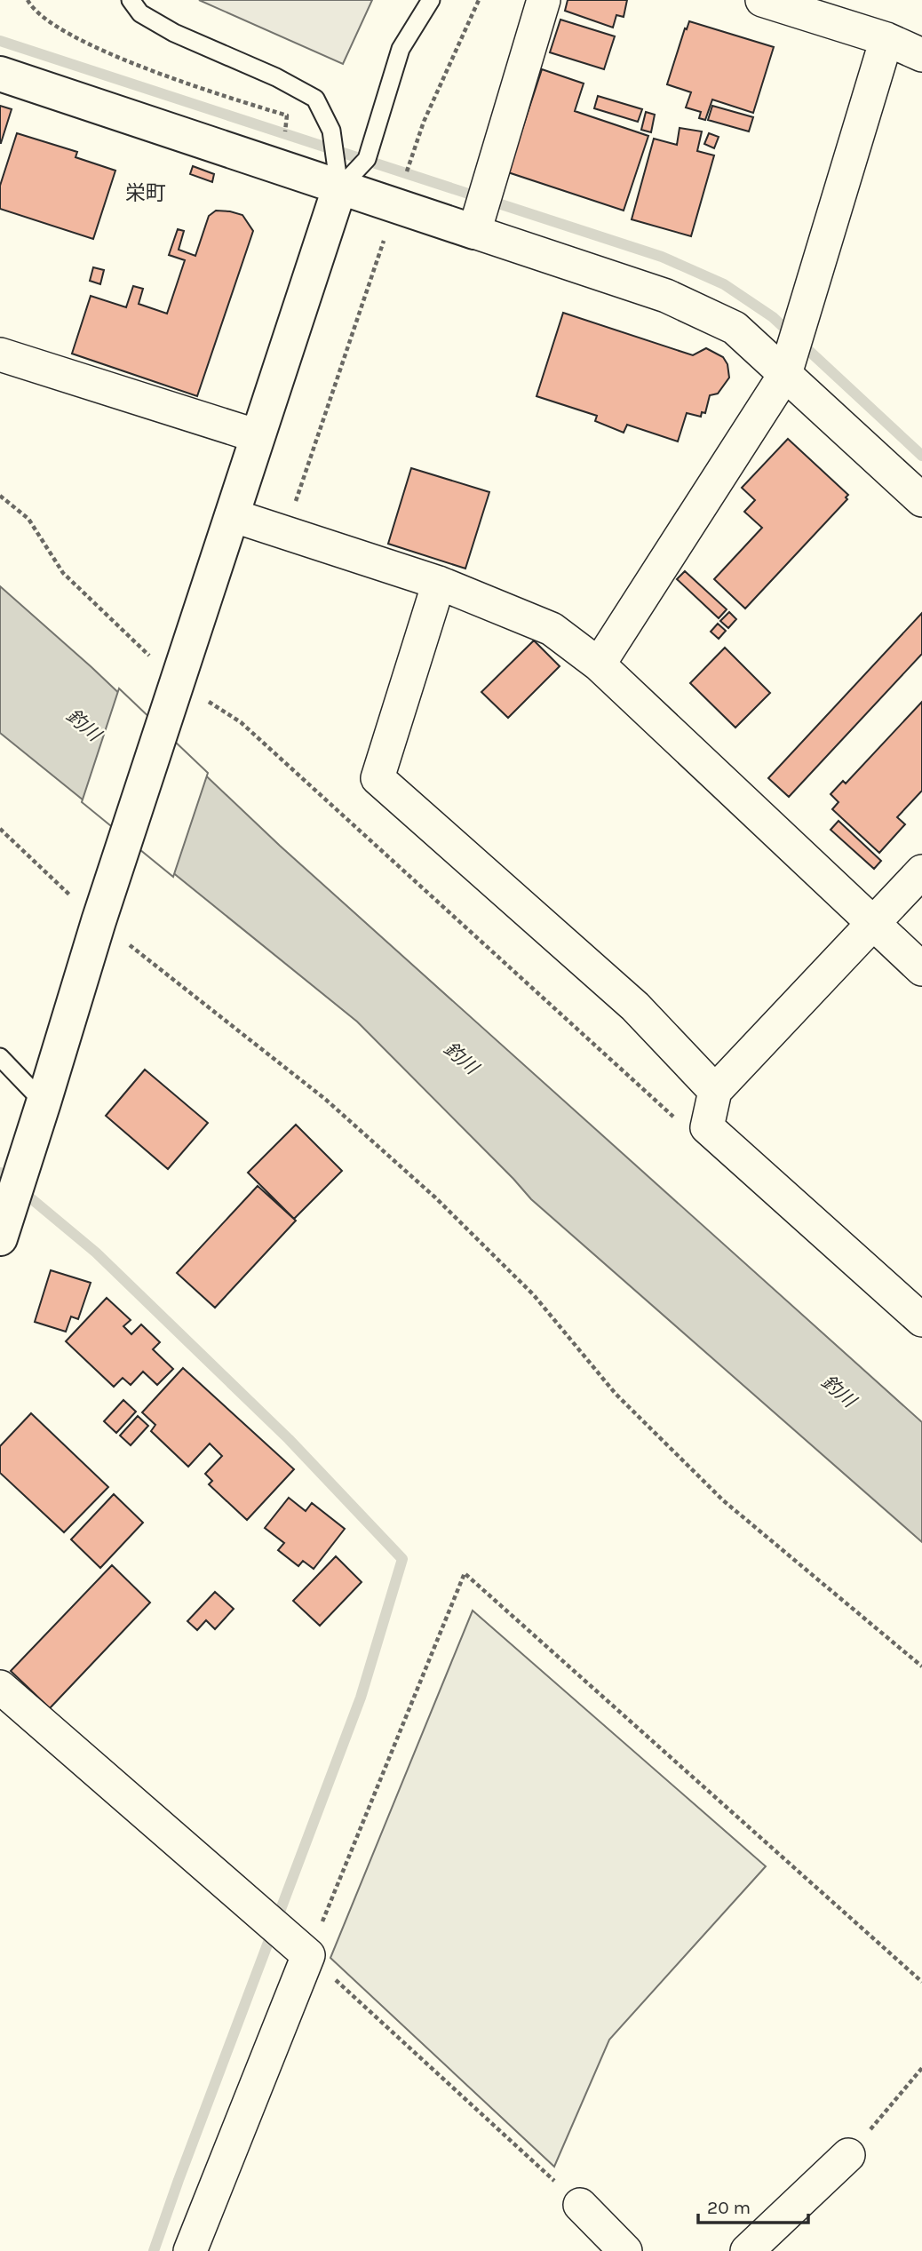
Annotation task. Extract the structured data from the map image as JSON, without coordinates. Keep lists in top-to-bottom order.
{
  "districts": ["栄町"],
  "water": ["釣川"],
  "scale_bar": "20 m"
}
